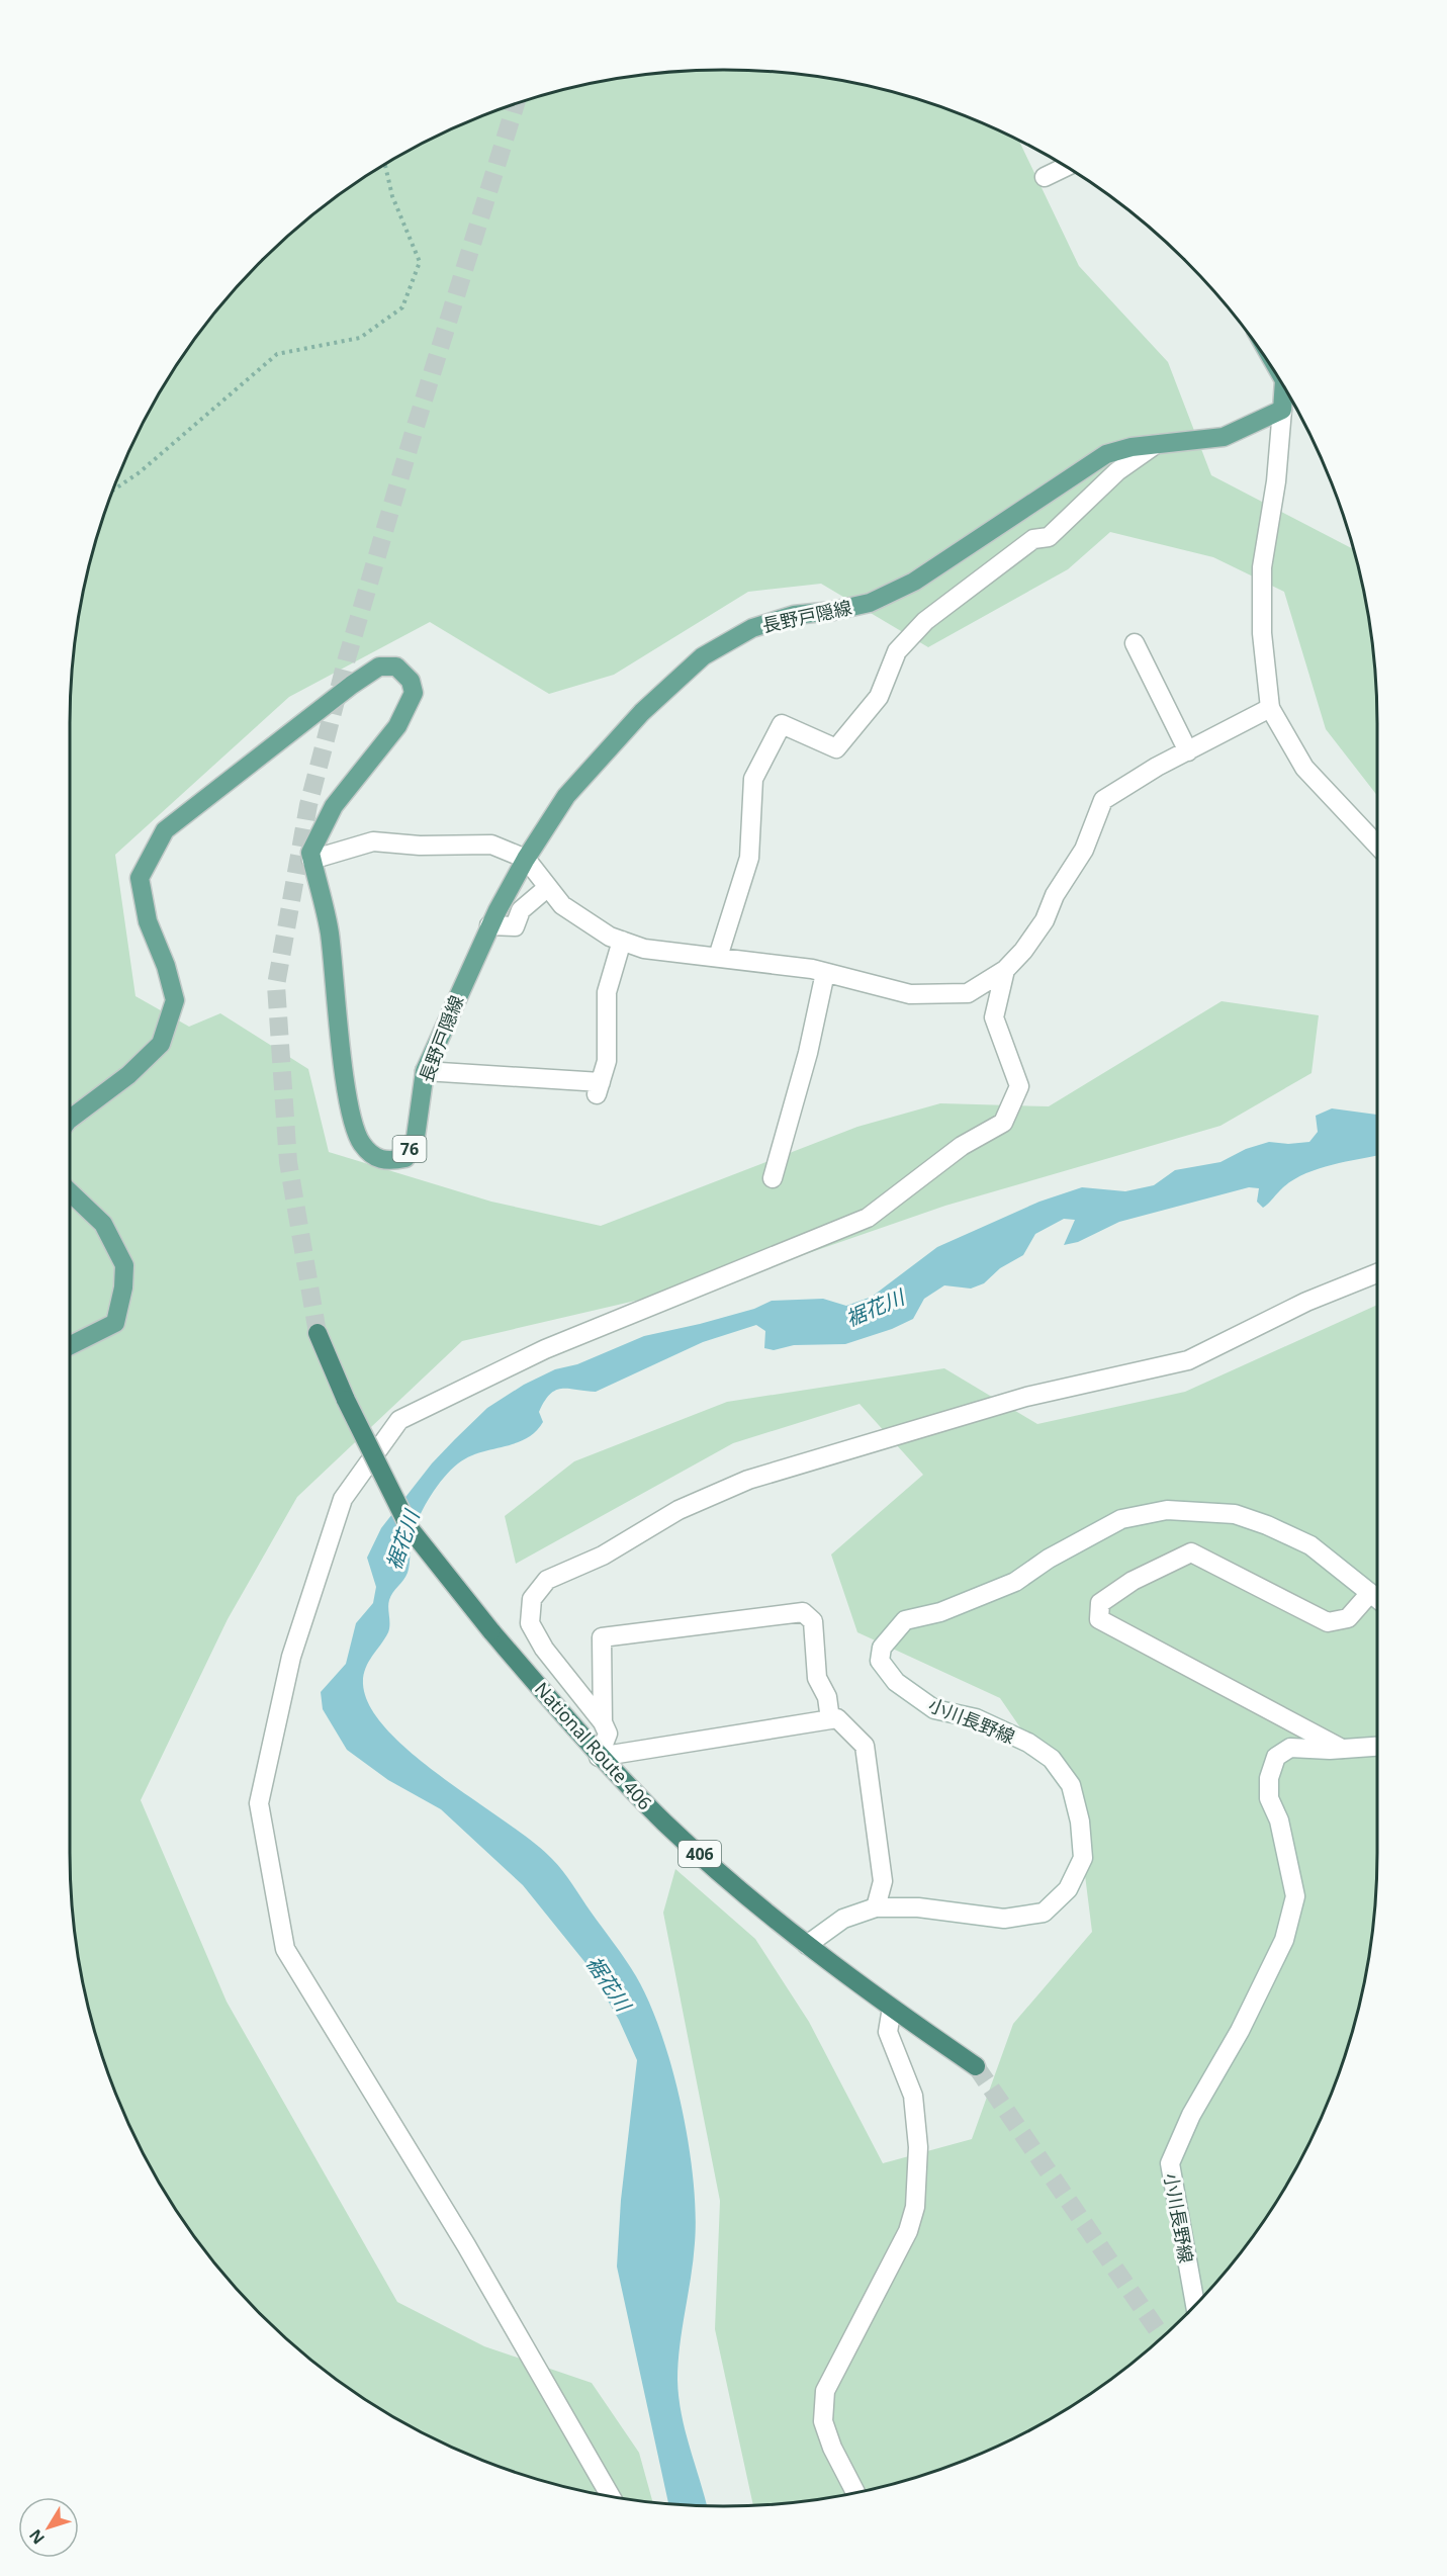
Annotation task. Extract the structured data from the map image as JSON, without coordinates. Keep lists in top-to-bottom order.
{
  "streets": {
    "highway": ["National Route 406", "406"],
    "main road": ["長野戸隠線", "76"],
    "street": ["小川長野線"]
  },
  "crossings": [
    ["小川長野線", "National Route 406"]
  ],
  "water": ["裾花川"],
  "north": "bottom left"
}
